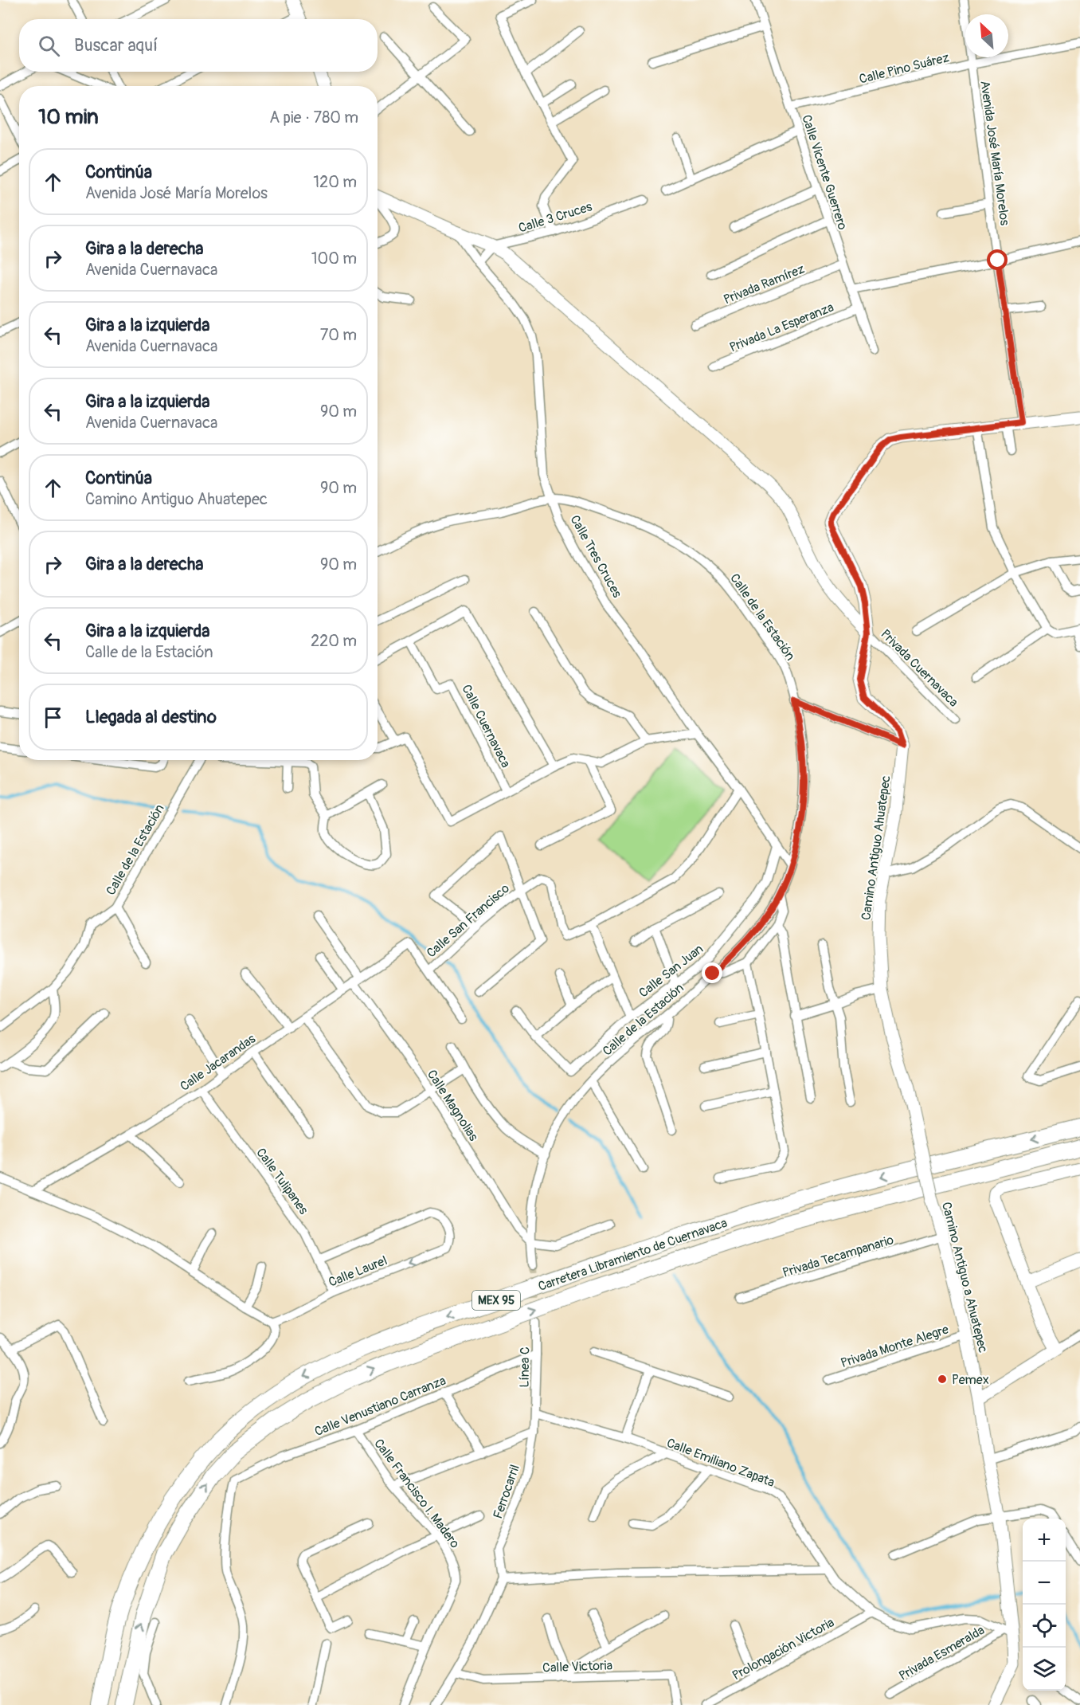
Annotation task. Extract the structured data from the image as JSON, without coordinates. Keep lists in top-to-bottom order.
{
  "streets": {
    "highway": ["Carretera Libramiento de Cuernavaca", "MEX 95"],
    "street": [
      "Calle Pino Suárez",
      "Avenida José María Morelos",
      "Calle Vicente Guerrero",
      "Calle 3 Cruces",
      "Privada Ramírez",
      "Privada La Esperanza",
      "Calle Tres Cruces",
      "Calle de la Estación",
      "Privada Cuernavaca",
      "Calle Cuernavaca",
      "Camino Antiguo Ahuatepec",
      "Calle San Francisco",
      "Calle San Juan",
      "Calle Jacarandas",
      "Calle Magnolias",
      "Calle Tulipanes",
      "Privada Tecampanario",
      "Calle Laurel",
      "Camino Antiguo a Ahuatepec",
      "Privada Monte Alegre",
      "Línea C",
      "Calle Venustiano Carranza",
      "Calle Emiliano Zapata",
      "Ferrocarril",
      "Calle Francisco I. Madero",
      "Prolongación Victoria",
      "Privada Esmeralda",
      "Calle Victoria"
    ]
  },
  "crossings": [
    ["Calle Pino Suárez", "Avenida José María Morelos"],
    ["Calle Pino Suárez", "Calle Vicente Guerrero"],
    ["Calle Vicente Guerrero", "Privada Ramírez"],
    ["Calle Vicente Guerrero", "Privada La Esperanza"],
    ["Calle Tres Cruces", "Calle de la Estación"],
    ["Calle Tres Cruces", "Calle San Juan"],
    ["Calle de la Estación", "Calle Magnolias"],
    ["Camino Antiguo Ahuatepec", "Camino Antiguo a Ahuatepec"],
    ["Calle San Francisco", "Calle Jacarandas"],
    ["Calle Jacarandas", "Calle Magnolias"],
    ["Calle Jacarandas", "Calle Tulipanes"],
    ["Calle Tulipanes", "Calle Laurel"],
    ["Privada Tecampanario", "Camino Antiguo a Ahuatepec"],
    ["Camino Antiguo a Ahuatepec", "Privada Monte Alegre"],
    ["Camino Antiguo a Ahuatepec", "Calle Emiliano Zapata"],
    ["Camino Antiguo a Ahuatepec", "Privada Esmeralda"],
    ["Línea C", "Calle Venustiano Carranza"],
    ["Línea C", "Calle Emiliano Zapata"],
    ["Línea C", "Ferrocarril"],
    ["Calle Venustiano Carranza", "Calle Francisco I. Madero"],
    ["Calle Emiliano Zapata", "Ferrocarril"],
    ["Calle Emiliano Zapata", "Prolongación Victoria"],
    ["Calle Emiliano Zapata", "Privada Esmeralda"]
  ],
  "places": ["Pemex"],
  "north": "top left",
  "page": {
    "search": "Buscar aquí",
    "heading": ["10 min", "A pie · 780 m"],
    "list": [
      ["Continúa", "Avenida José María Morelos", "120 m"],
      ["Gira a la derecha", "Avenida Cuernavaca", "100 m"],
      ["Gira a la izquierda", "Avenida Cuernavaca", "70 m"],
      ["Gira a la izquierda", "Avenida Cuernavaca", "90 m"],
      ["Continúa", "Camino Antiguo Ahuatepec", "90 m"],
      ["Gira a la derecha", "90 m"],
      ["Gira a la izquierda", "Calle de la Estación", "220 m"],
      "Llegada al destino"
    ],
    "map_buttons": ["+", "−"]
  }
}
